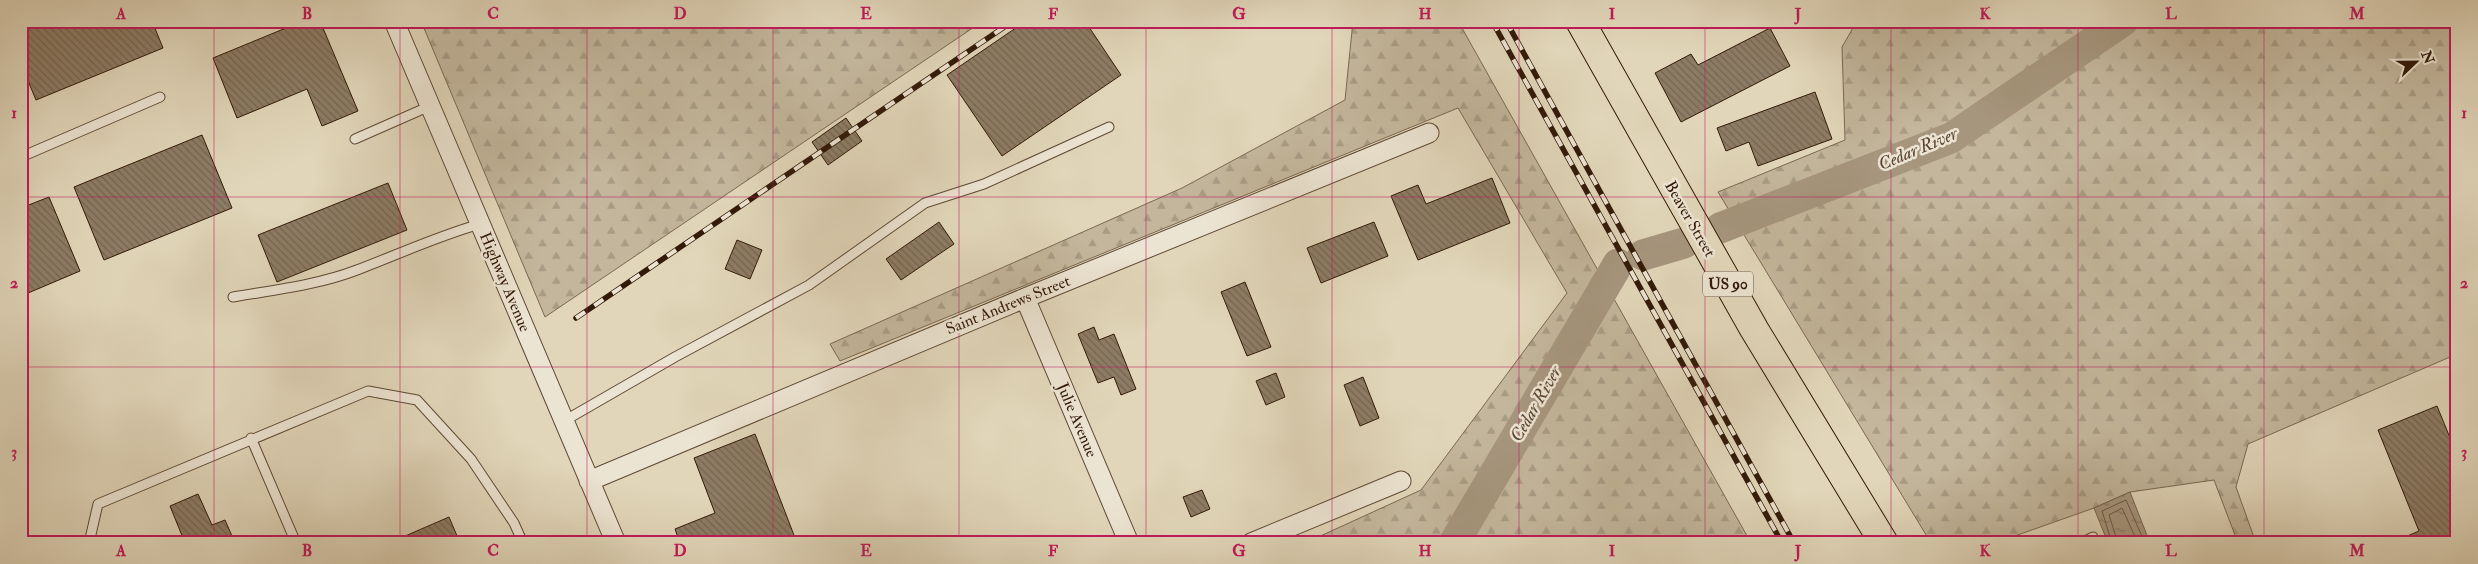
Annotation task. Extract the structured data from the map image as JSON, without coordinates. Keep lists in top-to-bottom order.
{
  "streets": {
    "main road": ["Beaver Street", "US 90"],
    "street": ["Highway Avenue", "Saint Andrews Street", "Julie Avenue"]
  },
  "crossings": [
    ["Highway Avenue", "Saint Andrews Street"],
    ["Saint Andrews Street", "Julie Avenue"]
  ],
  "water": ["Cedar River"],
  "north": "right",
  "grid": {
    "columns": [
      "A",
      "B",
      "C",
      "D",
      "E",
      "F",
      "G",
      "H",
      "I",
      "J",
      "K",
      "L",
      "M"
    ],
    "rows": ["1", "2", "3"]
  }
}
